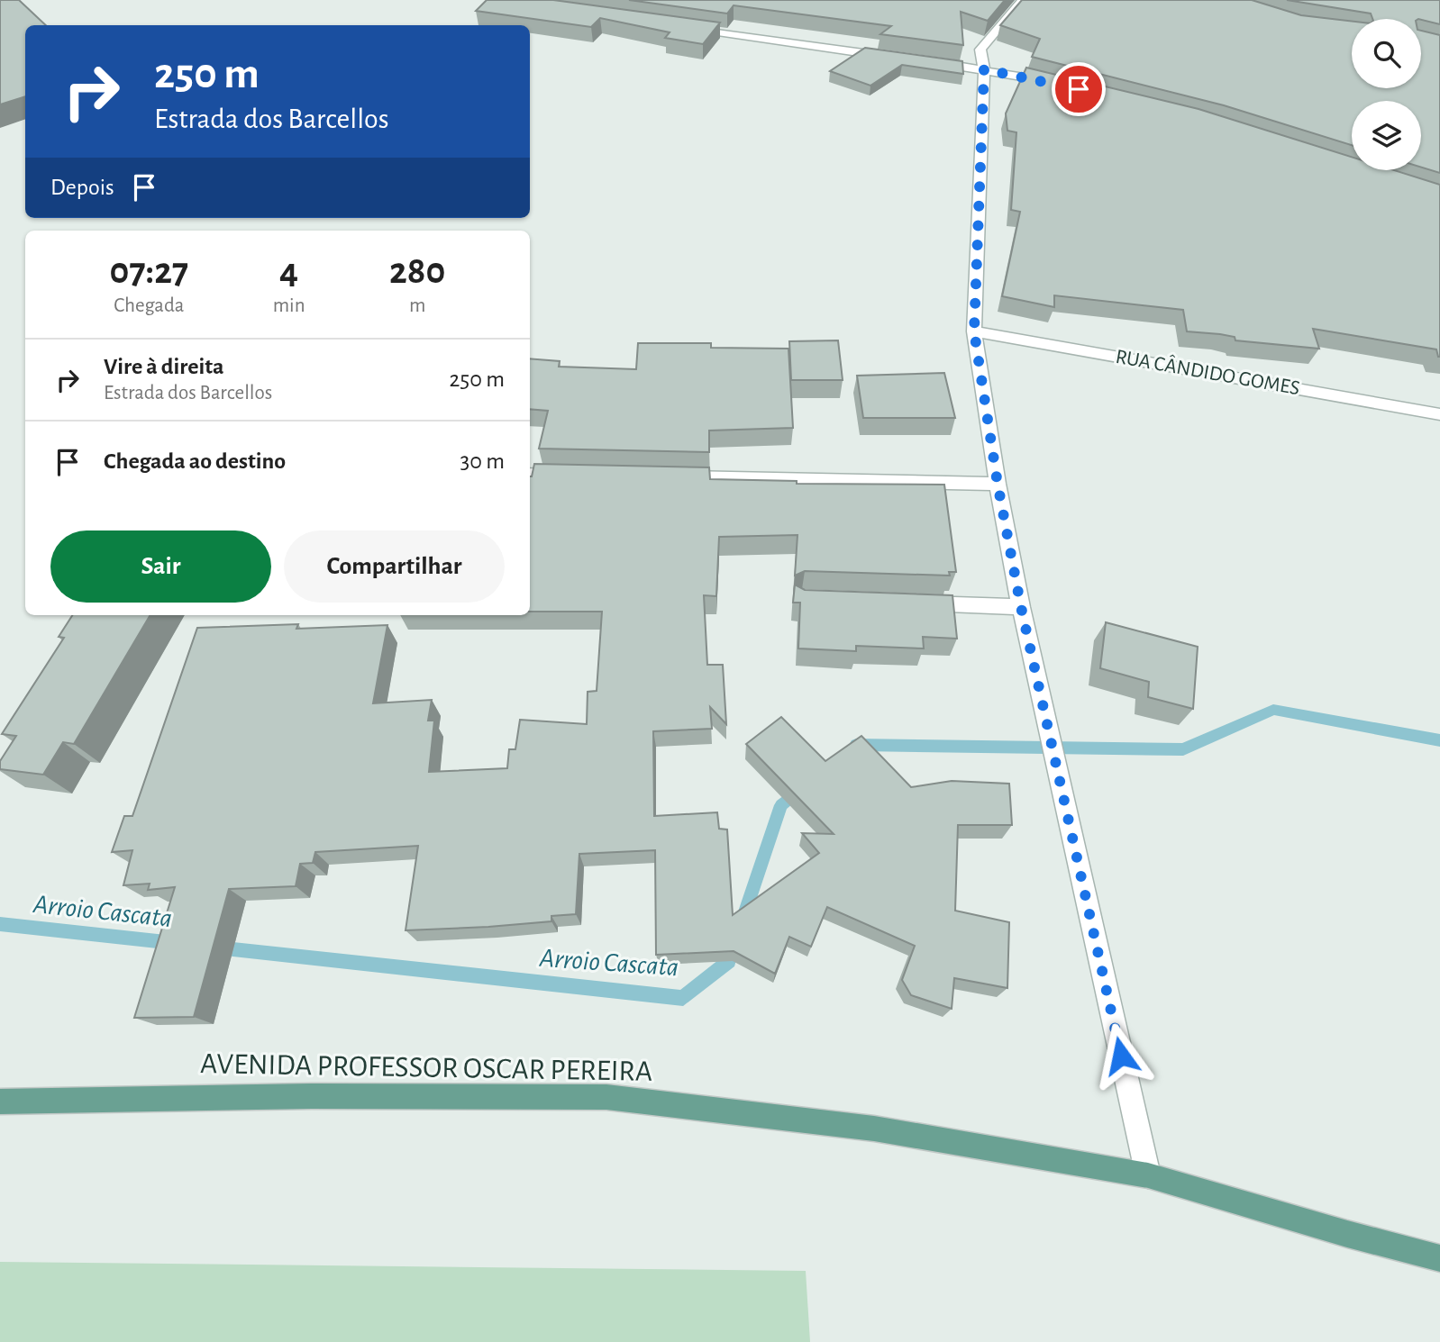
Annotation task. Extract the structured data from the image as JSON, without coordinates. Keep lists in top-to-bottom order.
{
  "streets": {
    "main road": ["AVENIDA PROFESSOR OSCAR PEREIRA"],
    "street": ["RUA CÂNDIDO GOMES"]
  },
  "water": ["Arroio Cascata"],
  "page": {
    "turn": ["250 m", "Estrada dos Barcellos"],
    "then": "Depois",
    "eta": [
      "07:27",
      "Chegada",
      "4",
      "min",
      "280",
      "m"
    ],
    "list": [
      {
        "name": "Vire à direita",
        "note": "Estrada dos Barcellos",
        "value": "250 m"
      },
      {
        "name": "Chegada ao destino",
        "value": "30 m"
      }
    ],
    "buttons": ["Sair", "Compartilhar"]
  }
}
